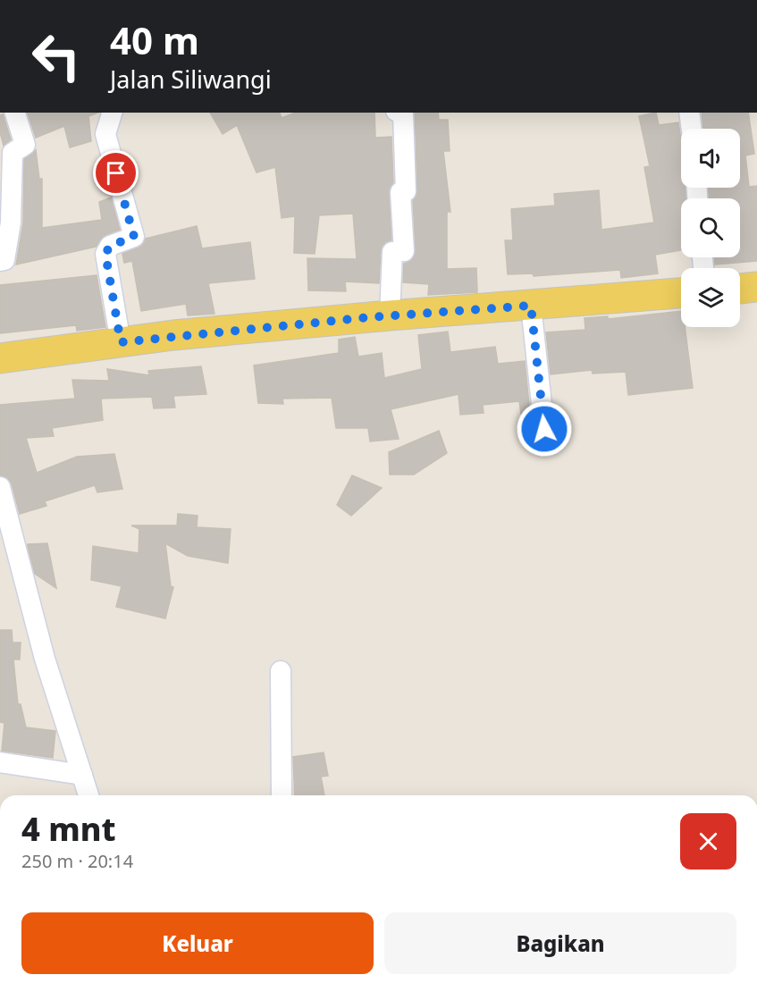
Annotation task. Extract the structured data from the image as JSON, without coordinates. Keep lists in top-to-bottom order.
{
  "page": {
    "turn": ["40 m", "Jalan Siliwangi"],
    "heading": ["4 mnt", "250 m · 20:14"],
    "buttons": ["Keluar", "Bagikan"]
  }
}
